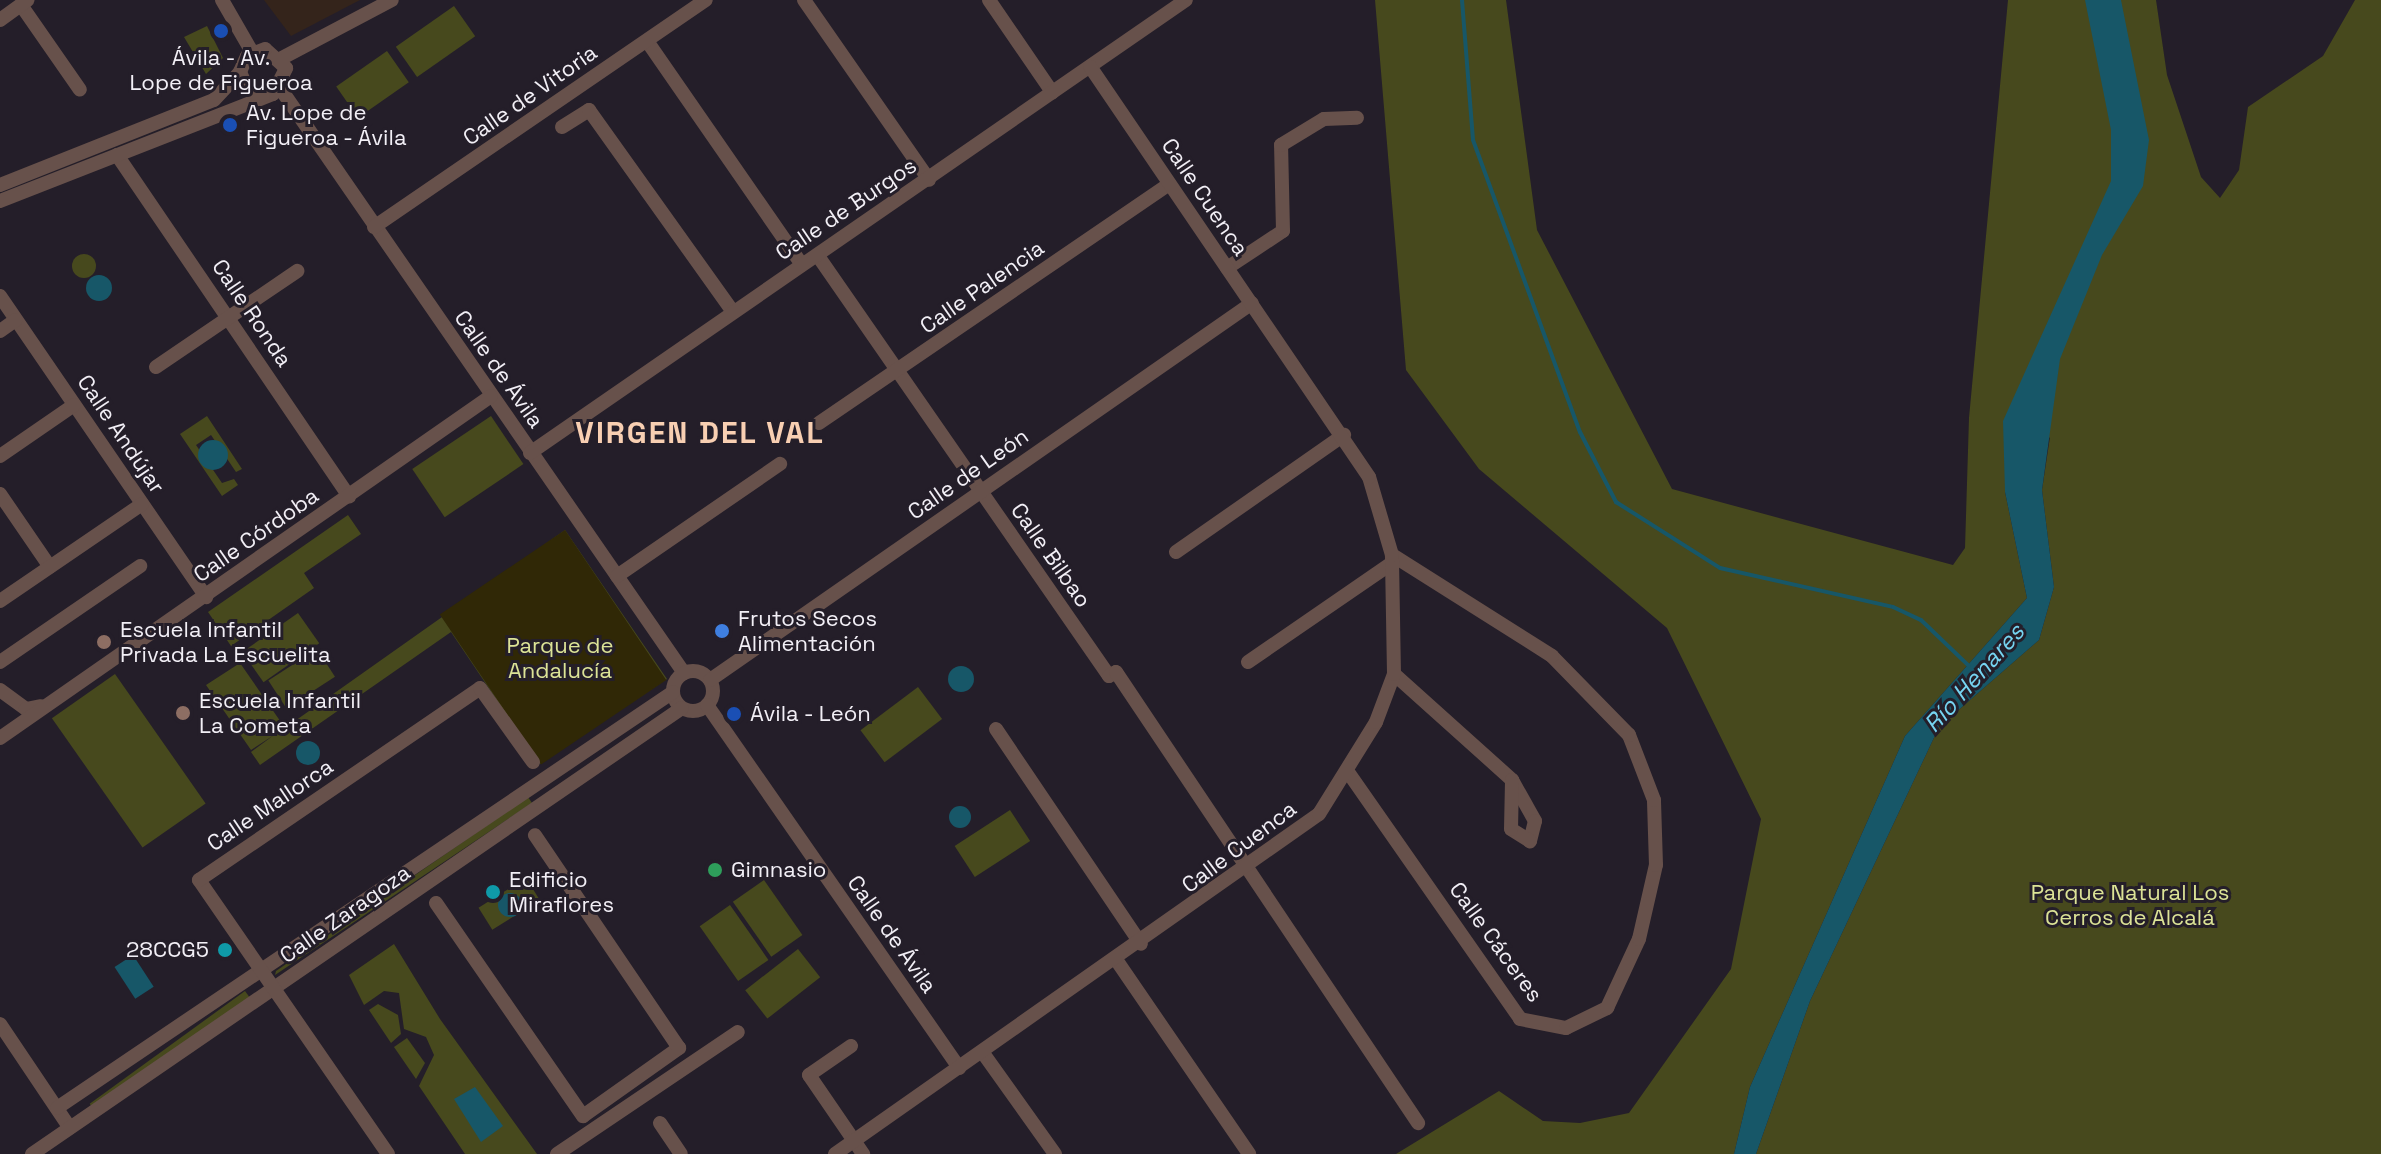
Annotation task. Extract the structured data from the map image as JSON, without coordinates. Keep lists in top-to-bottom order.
{
  "streets": {
    "street": [
      "Calle de Vitoria",
      "Calle Cuenca",
      "Calle de Burgos",
      "Calle Palencia",
      "Calle Ronda",
      "Calle de Ávila",
      "Calle Andújar",
      "Calle de León",
      "Calle Córdoba",
      "Calle Bilbao",
      "Calle Mallorca",
      "Calle Zaragoza",
      "Calle Cáceres"
    ]
  },
  "crossings": [
    ["Calle de Vitoria", "Calle de Ávila"],
    ["Calle Cuenca", "Calle de Burgos"],
    ["Calle Cuenca", "Calle Palencia"],
    ["Calle Cuenca", "Calle de Ávila"],
    ["Calle Cuenca", "Calle de León"],
    ["Calle Cuenca", "Calle Bilbao"],
    ["Calle Cuenca", "Calle Cáceres"],
    ["Calle de Burgos", "Calle de Ávila"],
    ["Calle de Burgos", "Calle Bilbao"],
    ["Calle Palencia", "Calle Bilbao"],
    ["Calle Ronda", "Calle Córdoba"],
    ["Calle de Ávila", "Calle Córdoba"],
    ["Calle Andújar", "Calle Córdoba"],
    ["Calle de León", "Calle Bilbao"],
    ["Calle Mallorca", "Calle Zaragoza"]
  ],
  "districts": ["VIRGEN DEL VAL"],
  "water": ["Río Henares"],
  "parks": ["Parque de Andalucía", "Parque Natural Los Cerros de Alcalá"],
  "places": [
    "Ávila - Av. Lope de Figueroa",
    "Av. Lope de Figueroa - Ávila",
    "Frutos Secos Alimentación",
    "Escuela Infantil Privada La Escuelita",
    "Escuela Infantil La Cometa",
    "Ávila - León",
    "Gimnasio",
    "Edificio Miraflores",
    "28CCG5"
  ]
}
